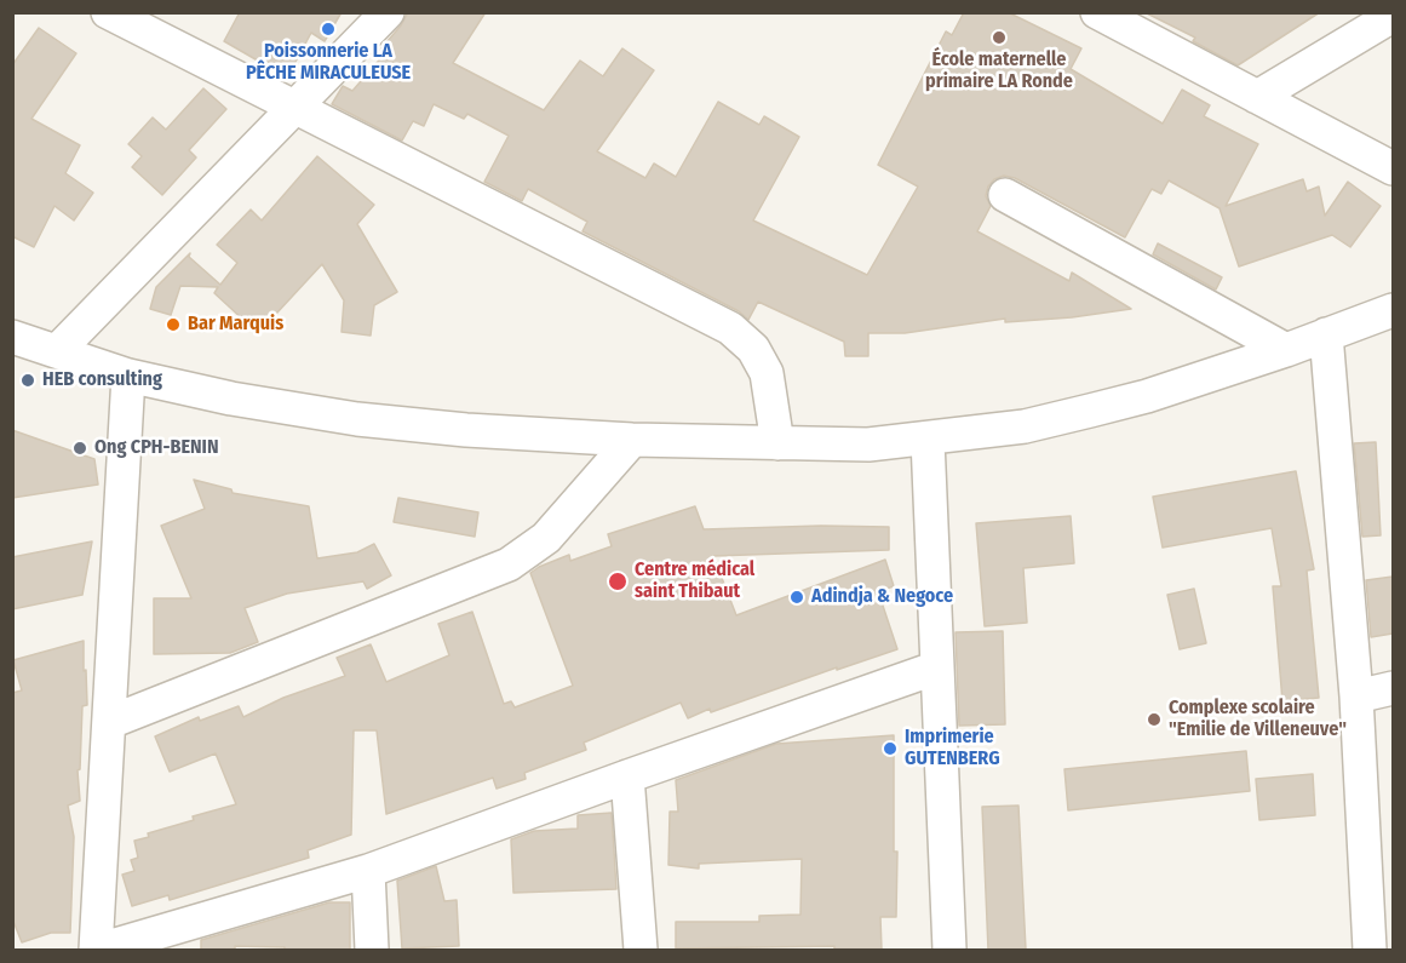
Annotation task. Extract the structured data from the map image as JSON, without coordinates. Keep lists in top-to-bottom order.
{
  "places": [
    "Poissonnerie LA PÊCHE MIRACULEUSE",
    "École maternelle primaire LA Ronde",
    "Bar Marquis",
    "HEB consulting",
    "Ong CPH-BENIN",
    "Centre médical saint Thibaut",
    "Adindja & Negoce",
    "Complexe scolaire \"Emilie de Villeneuve\"",
    "Imprimerie GUTENBERG"
  ]
}
